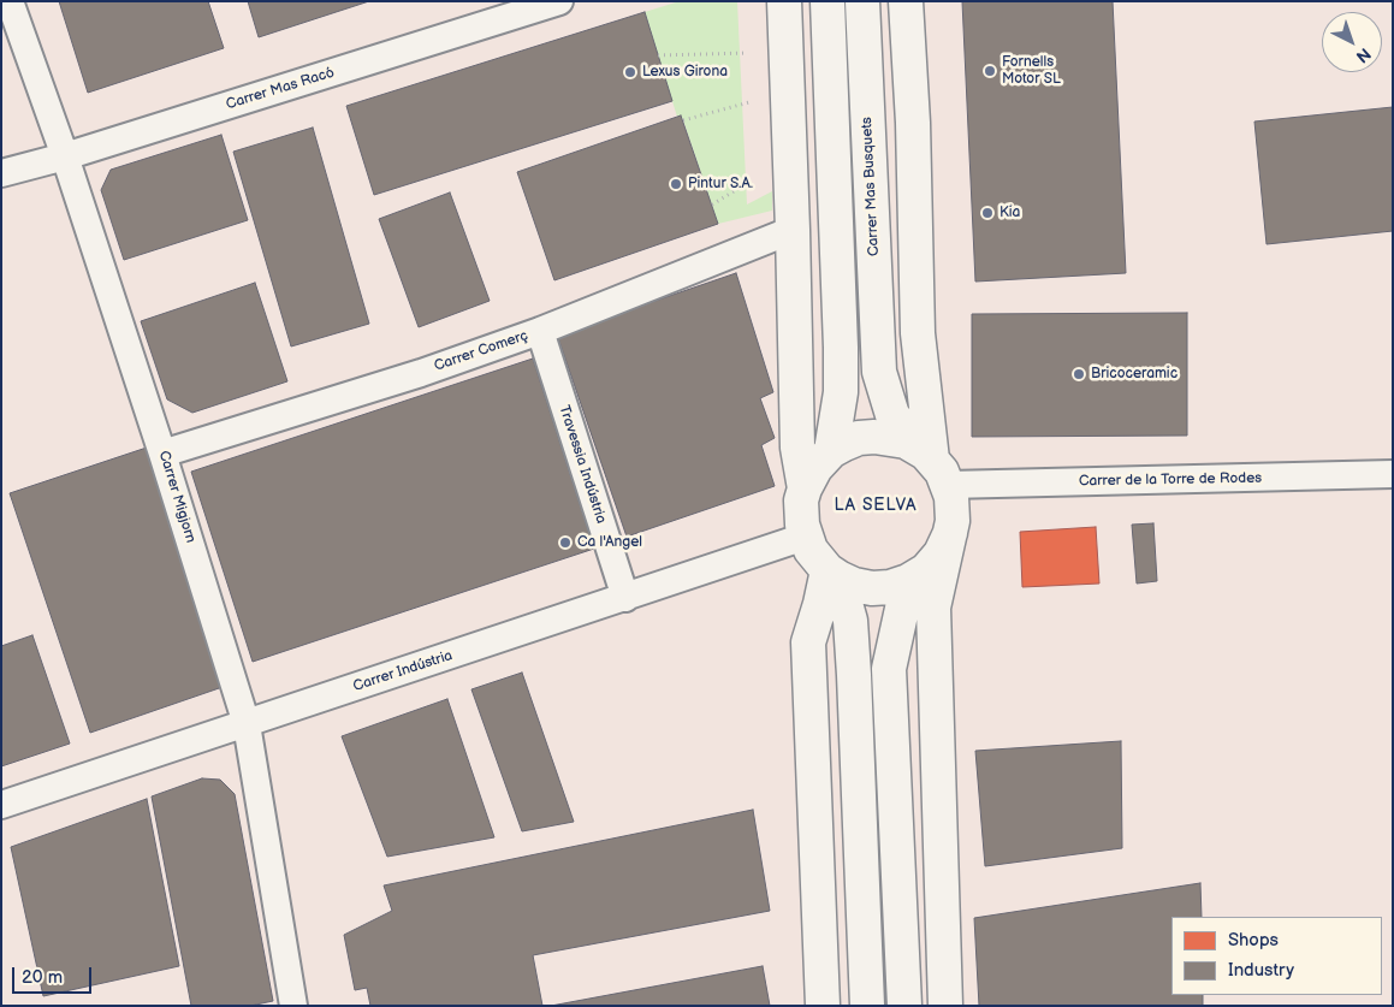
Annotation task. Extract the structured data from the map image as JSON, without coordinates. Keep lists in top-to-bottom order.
{
  "streets": {
    "main road": ["Carrer Mas Busquets"],
    "street": [
      "Carrer Mas Racó",
      "Carrer Comerç",
      "Travessia Indústria",
      "Carrer de la Torre de Rodes",
      "Carrer Migjorn",
      "Carrer Indústria"
    ]
  },
  "crossings": [
    ["Carrer Mas Racó", "Carrer Migjorn"],
    ["Carrer Mas Busquets", "Carrer de la Torre de Rodes"],
    ["Carrer Mas Busquets", "Carrer Indústria"],
    ["Carrer Comerç", "Travessia Indústria"],
    ["Carrer Comerç", "Carrer Migjorn"],
    ["Travessia Indústria", "Carrer Indústria"],
    ["Carrer de la Torre de Rodes", "Carrer Indústria"],
    ["Carrer Migjorn", "Carrer Indústria"]
  ],
  "districts": ["LA SELVA"],
  "places": [
    "Fornells Motor SL",
    "Lexus Girona",
    "Pintur S.A.",
    "Kia",
    "Bricoceramic",
    "Ca l'Angel"
  ],
  "legend": ["Shops", "Industry"],
  "scale_bar": "20 m",
  "north": "bottom right"
}
